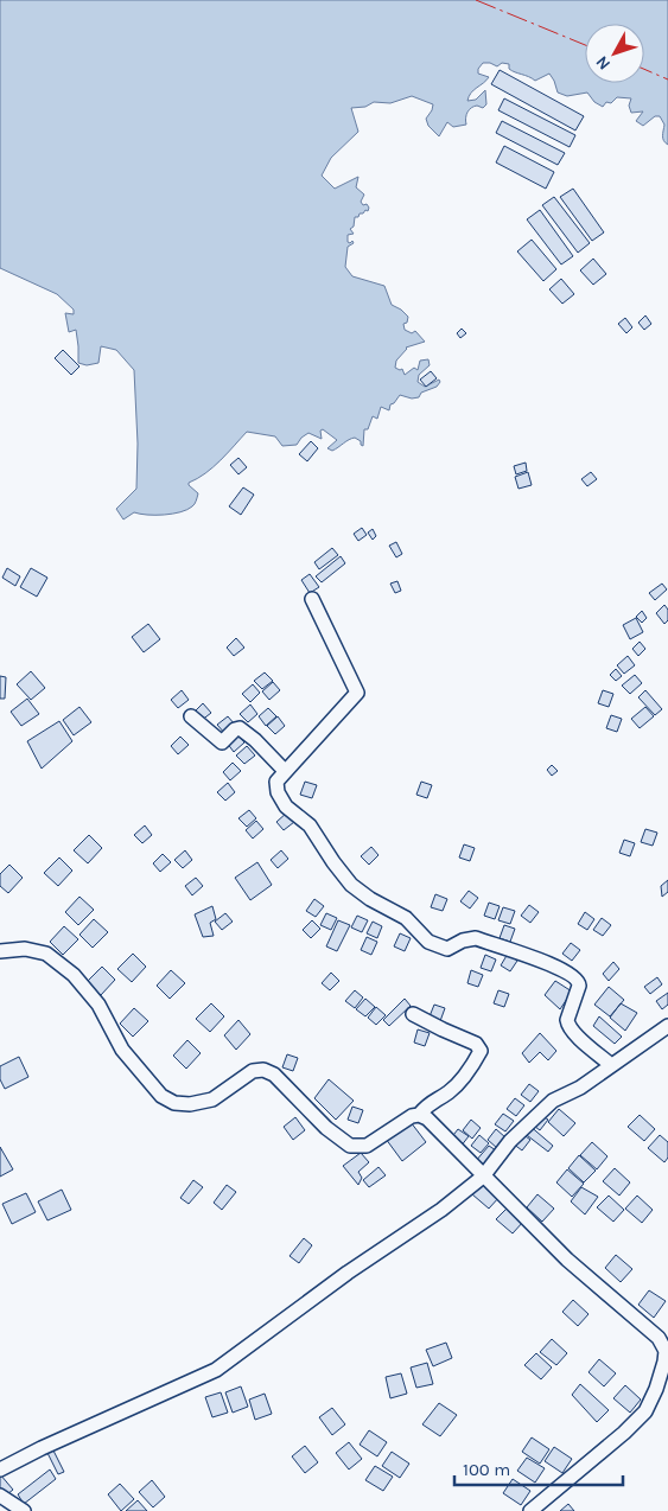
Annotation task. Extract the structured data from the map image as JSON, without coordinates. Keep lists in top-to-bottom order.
{
  "scale_bar": "100 m",
  "north": "bottom left"
}
